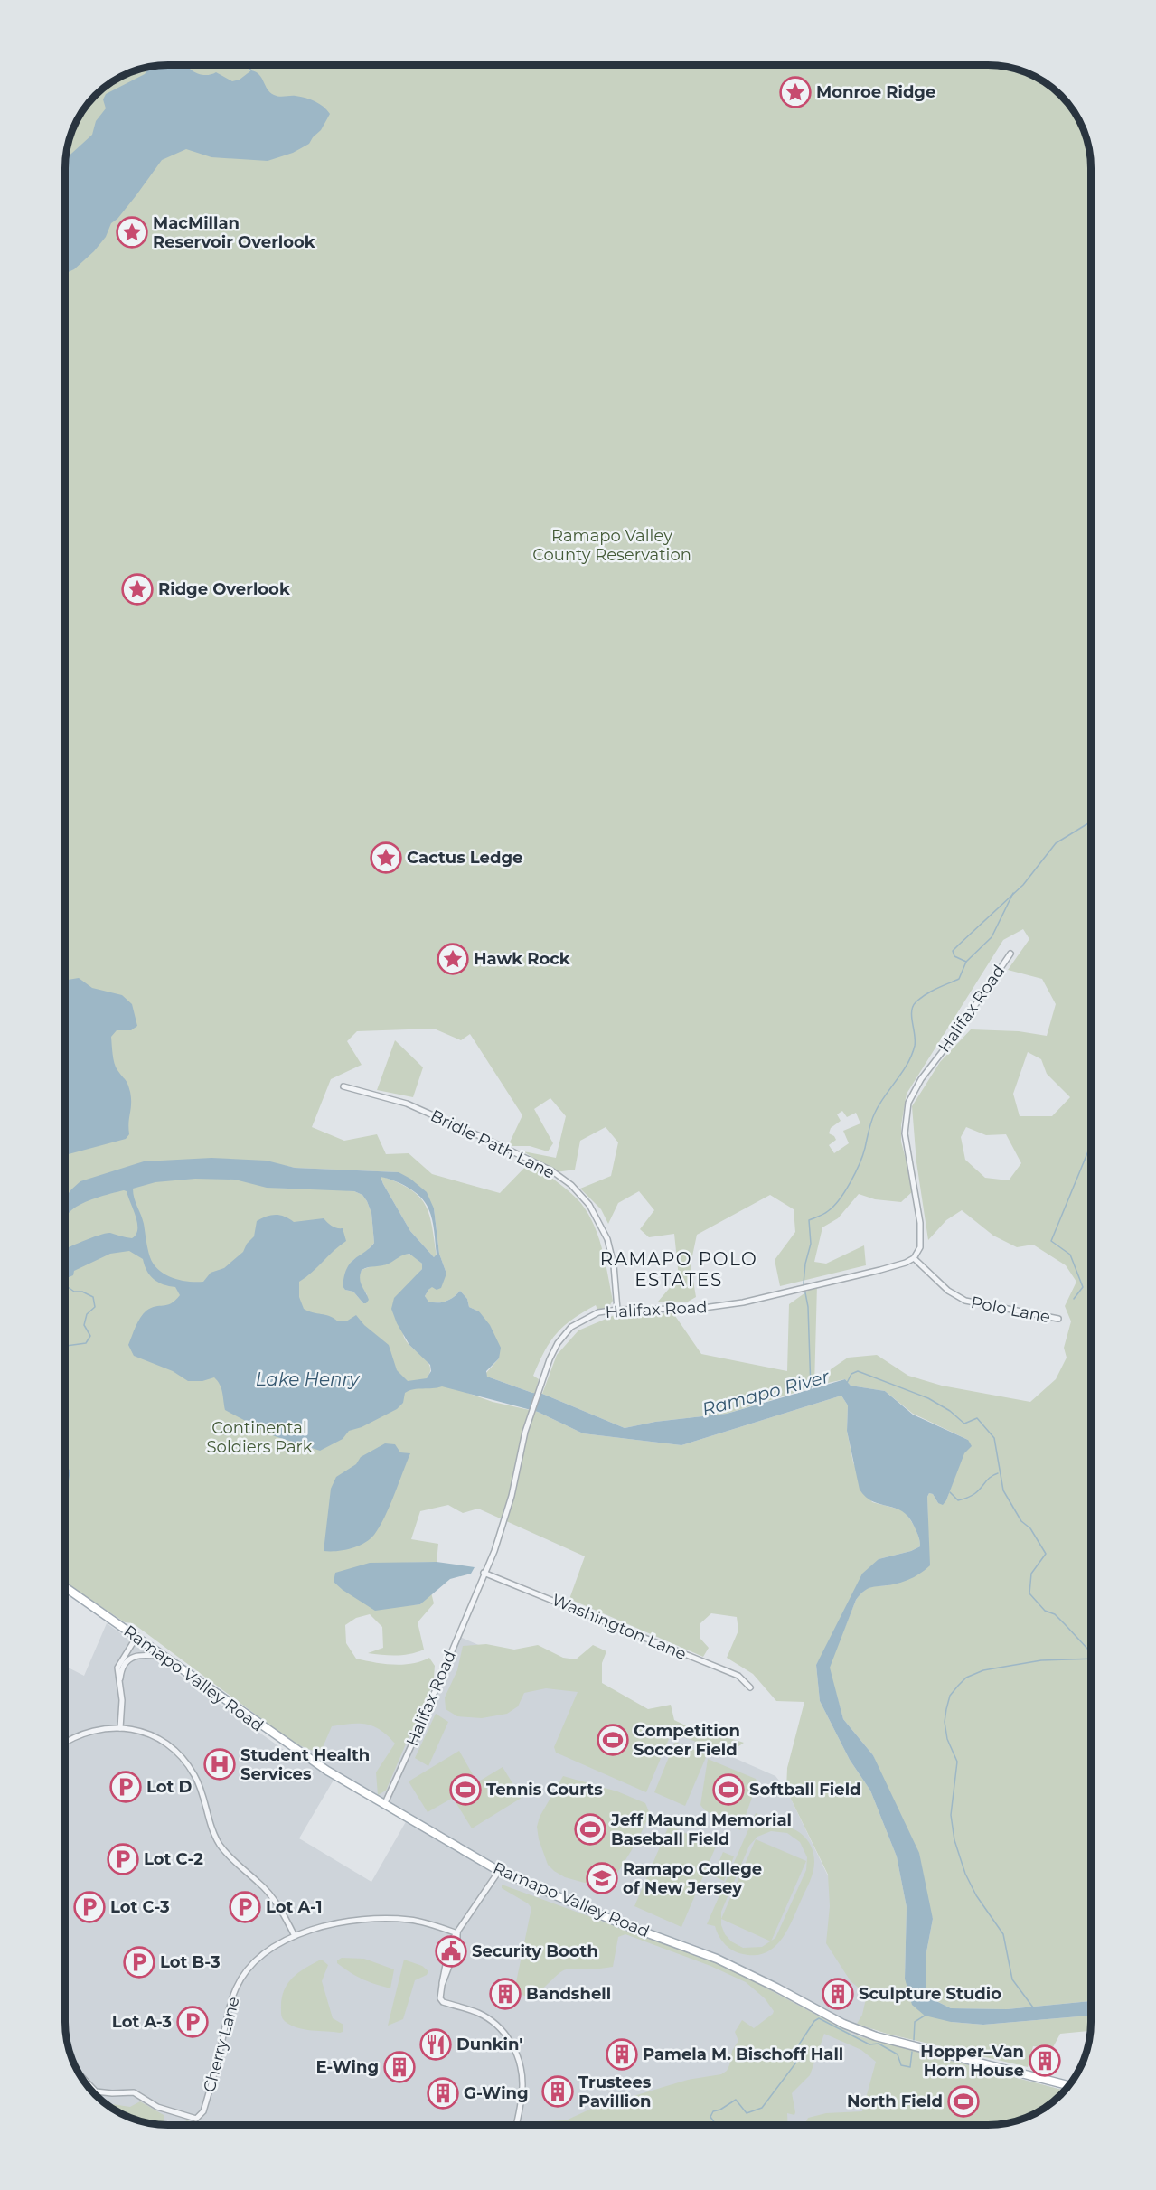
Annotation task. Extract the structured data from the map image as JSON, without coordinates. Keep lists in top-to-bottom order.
{
  "streets": {
    "main road": ["Ramapo Valley Road"],
    "street": [
      "Halifax Road",
      "Bridle Path Lane",
      "Polo Lane",
      "Washington Lane",
      "Cherry Lane"
    ]
  },
  "crossings": [
    ["Halifax Road", "Bridle Path Lane"],
    ["Halifax Road", "Polo Lane"],
    ["Halifax Road", "Washington Lane"],
    ["Halifax Road", "Ramapo Valley Road"]
  ],
  "districts": ["RAMAPO POLO ESTATES"],
  "water": ["Lake Henry", "Ramapo River"],
  "parks": ["Ramapo Valley County Reservation", "Continental Soldiers Park"],
  "places": {
    "place": [
      "Monroe Ridge",
      "MacMillan Reservoir Overlook",
      "Ridge Overlook",
      "Cactus Ledge",
      "Hawk Rock"
    ],
    "sports": [
      "Competition Soccer Field",
      "Tennis Courts",
      "Softball Field",
      "Jeff Maund Memorial Baseball Field",
      "North Field"
    ],
    "hospital": ["Student Health Services"],
    "parking": [
      "Lot D",
      "Lot C-2",
      "Lot C-3",
      "Lot A-1",
      "Lot B-3",
      "Lot A-3"
    ],
    "school or university": ["Ramapo College of New Jersey"],
    "public building": ["Security Booth"],
    "building": [
      "Bandshell",
      "Sculpture Studio",
      "Pamela M. Bischoff Hall",
      "Hopper–Van Horn House",
      "E-Wing",
      "Trustees Pavillion",
      "G-Wing"
    ],
    "restaurant": ["Dunkin'"]
  }
}
